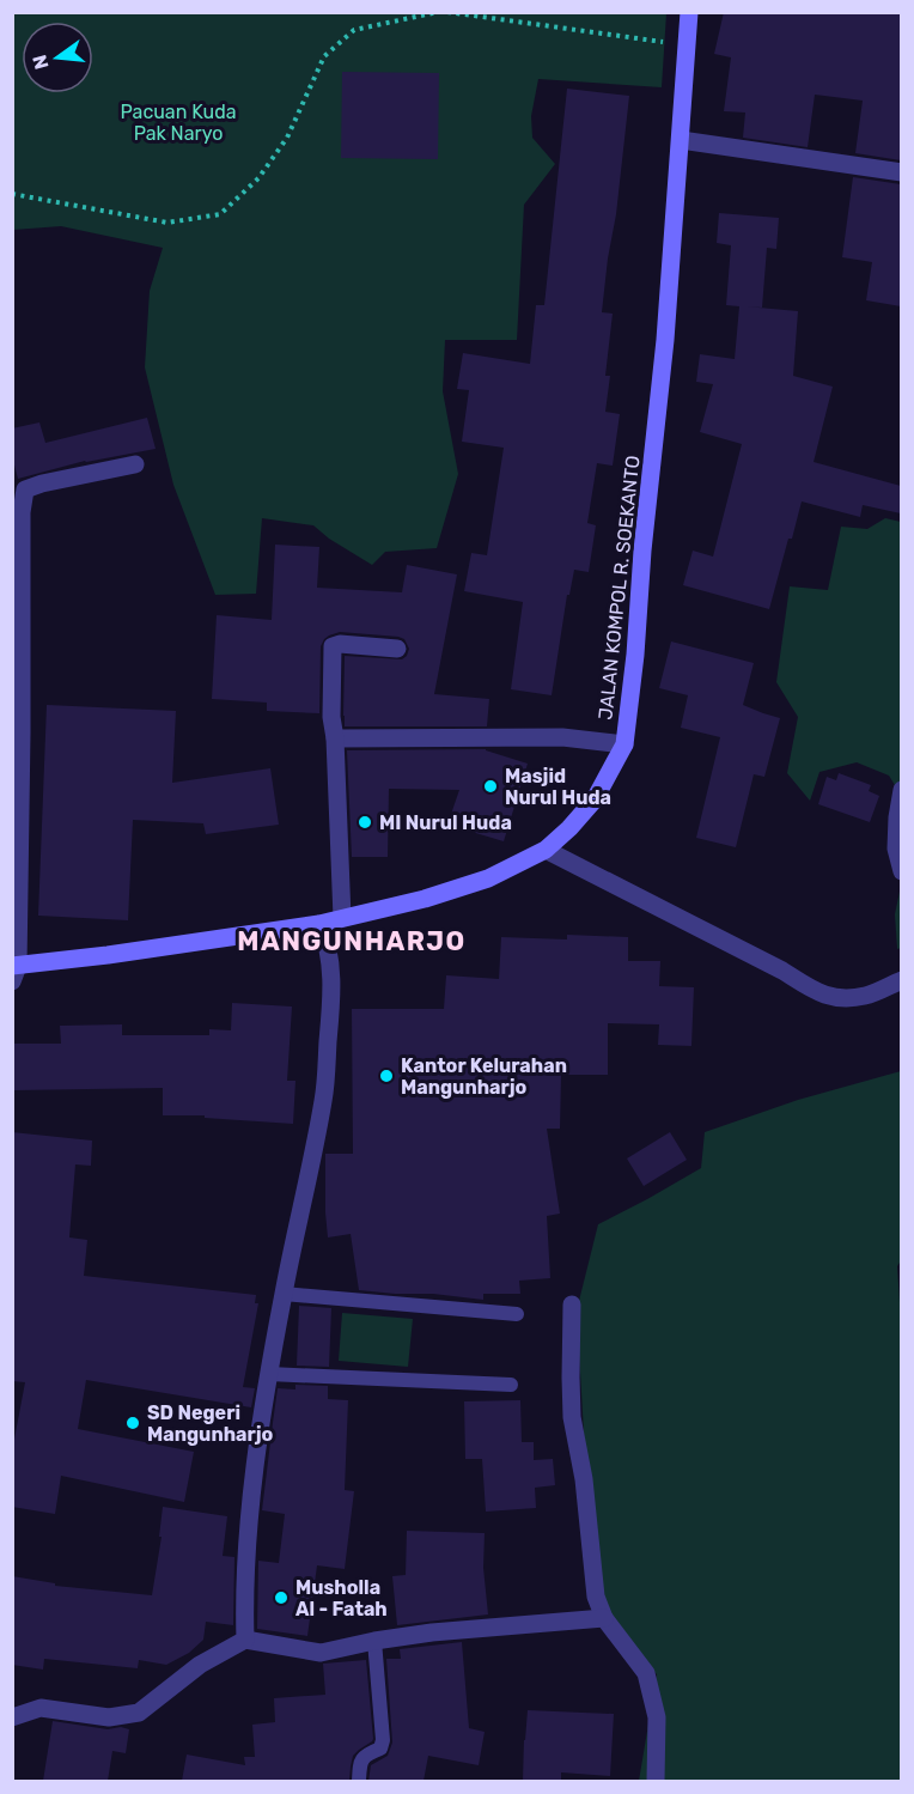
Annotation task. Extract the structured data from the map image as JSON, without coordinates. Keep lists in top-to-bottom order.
{
  "streets": {
    "main road": ["JALAN KOMPOL R. SOEKANTO"]
  },
  "districts": ["MANGUNHARJO"],
  "parks": ["Pacuan Kuda Pak Naryo"],
  "places": [
    "Masjid Nurul Huda",
    "MI Nurul Huda",
    "Kantor Kelurahan Mangunharjo",
    "SD Negeri Mangunharjo",
    "Musholla Al - Fatah"
  ],
  "north": "left"
}
